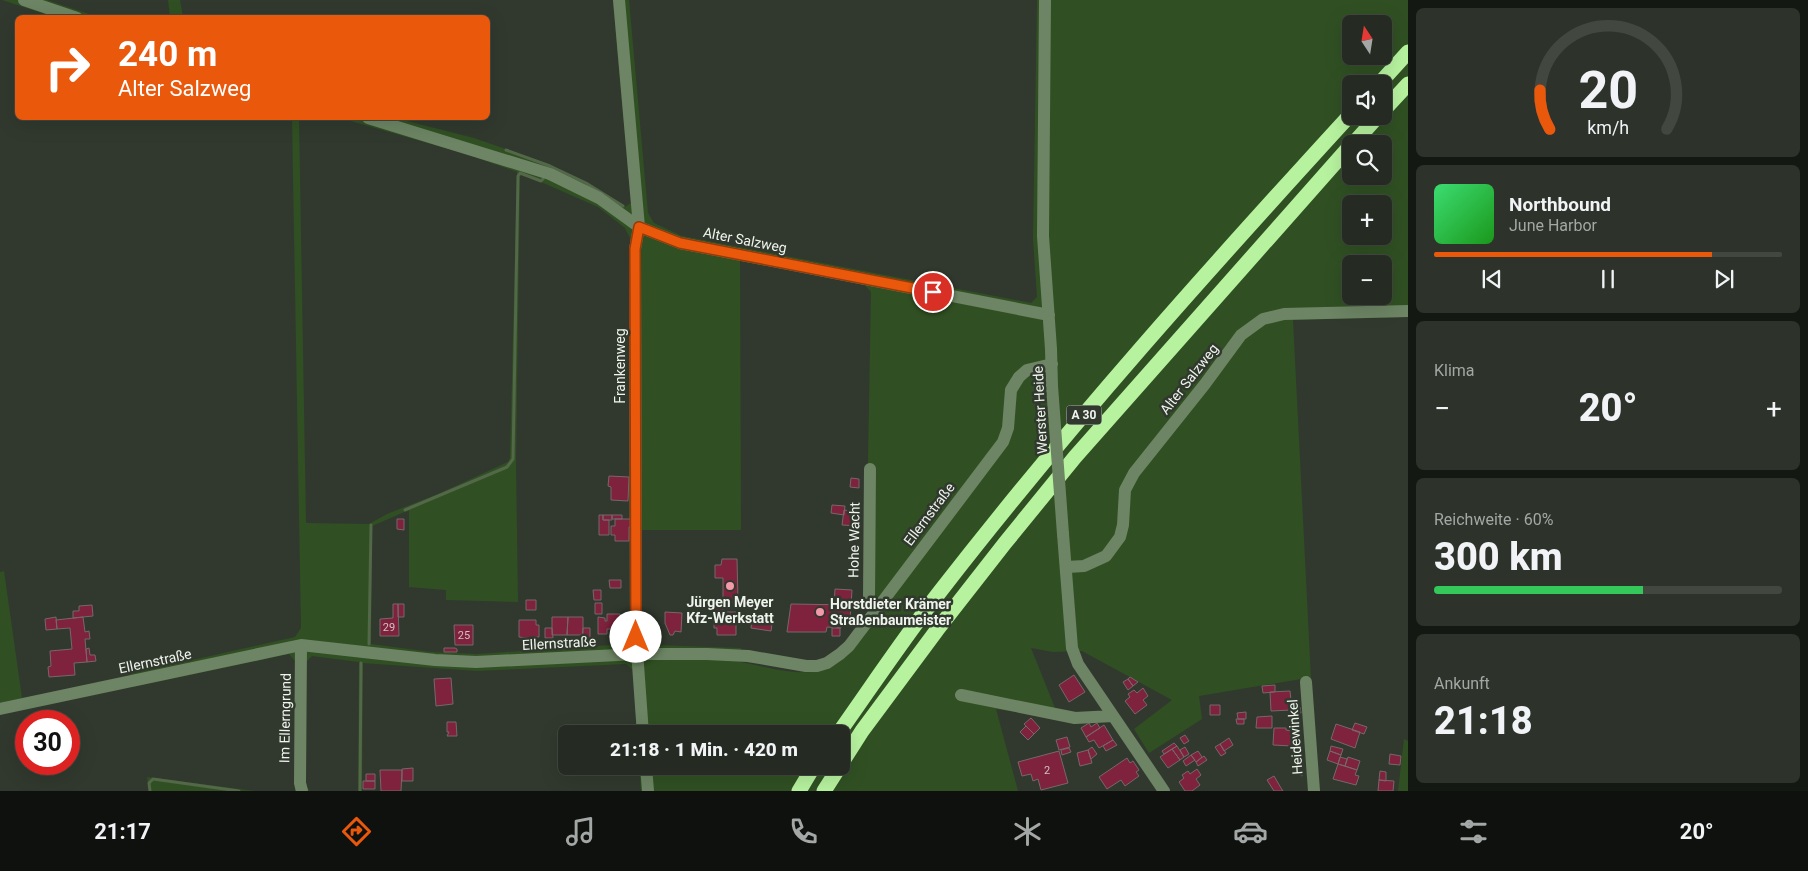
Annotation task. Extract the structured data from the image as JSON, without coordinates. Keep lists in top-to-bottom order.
{
  "streets": {
    "highway": ["A 30"],
    "street": [
      "Alter Salzweg",
      "Frankenweg",
      "Werster Heide",
      "Ellernstraße",
      "Hohe Wacht",
      "Im Ellerngrund",
      "Heidewinkel"
    ]
  },
  "crossings": [
    ["Alter Salzweg", "Frankenweg"],
    ["Alter Salzweg", "Werster Heide"],
    ["Frankenweg", "Ellernstraße"],
    ["Werster Heide", "Ellernstraße"],
    ["Ellernstraße", "Hohe Wacht"],
    ["Ellernstraße", "Im Ellerngrund"]
  ],
  "places": ["Jürgen Meyer Kfz-Werkstatt", "Horstdieter Krämer Straßenbaumeister"],
  "house_numbers": ["29", "25", "2"],
  "north": "top",
  "page": {
    "map_buttons": ["+", "−"],
    "turn": ["240 m", "Alter Salzweg"],
    "song": ["Northbound", "June Harbor"],
    "tile": [
      "Klima",
      ["Reichweite · 60%", "300 km"],
      ["Ankunft", "21:18"]
    ],
    "heat": ["−", "20°", "+"],
    "limit": "30",
    "trip": "21:18 · 1 Min. · 420 m",
    "tabs": ["21:17", "20°"],
    "gauge": ["20", "km/h"]
  }
}
